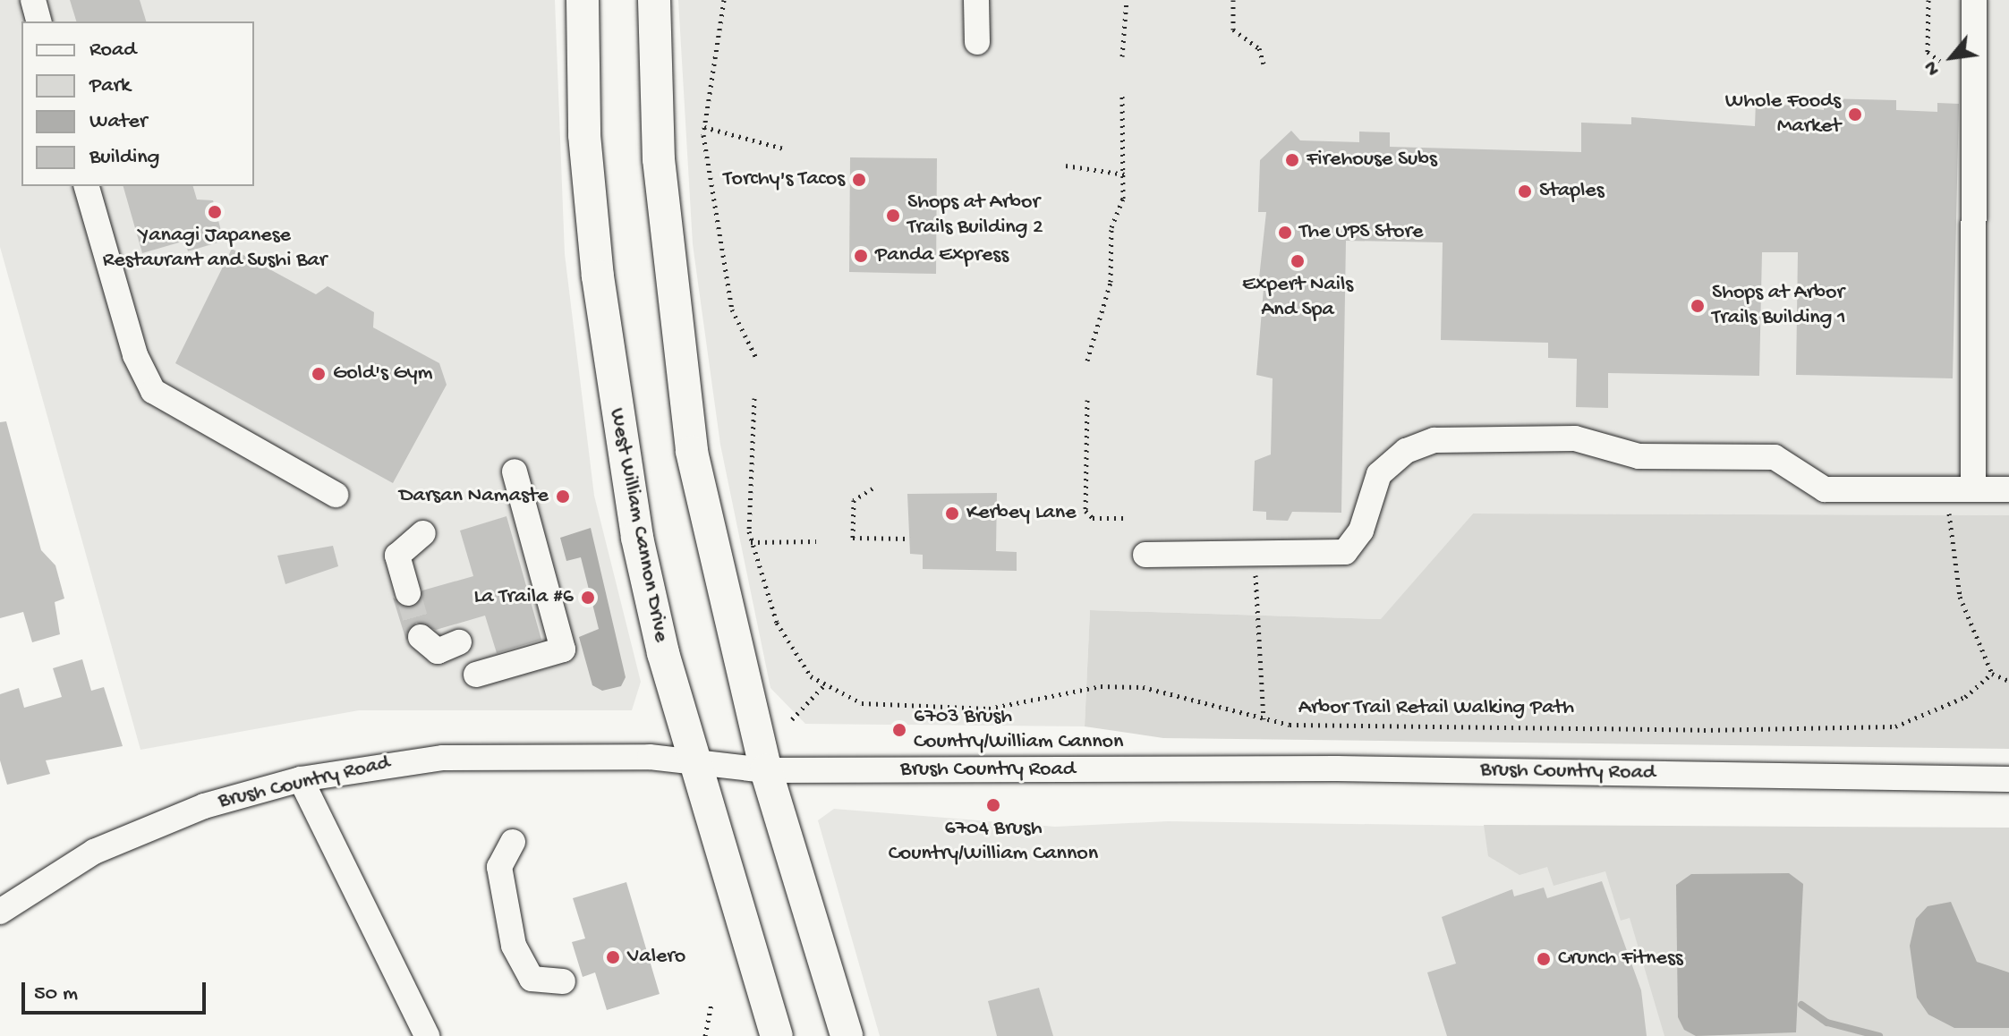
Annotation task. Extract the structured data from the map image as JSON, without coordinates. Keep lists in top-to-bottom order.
{
  "streets": {
    "main road": ["West William Cannon Drive"],
    "street": ["Brush Country Road"],
    "path": ["Arbor Trail Retail Walking Path"]
  },
  "crossings": [
    ["West William Cannon Drive", "Brush Country Road"]
  ],
  "places": [
    "Whole Foods Market",
    "Firehouse Subs",
    "Torchy's Tacos",
    "Staples",
    "Yanagi Japanese Restaurant and Sushi Bar",
    "Shops at Arbor Trails Building 2",
    "The UPS Store",
    "Panda Express",
    "Expert Nails And Spa",
    "Shops at Arbor Trails Building 1",
    "Gold's Gym",
    "Darsan Namaste",
    "Kerbey Lane",
    "La Traila #6",
    "6703 Brush Country/William Cannon",
    "6704 Brush Country/William Cannon",
    "Valero",
    "Crunch Fitness"
  ],
  "legend": [
    "Road",
    "Park",
    "Water",
    "Building"
  ],
  "scale_bar": "50 m",
  "north": "bottom left"
}
